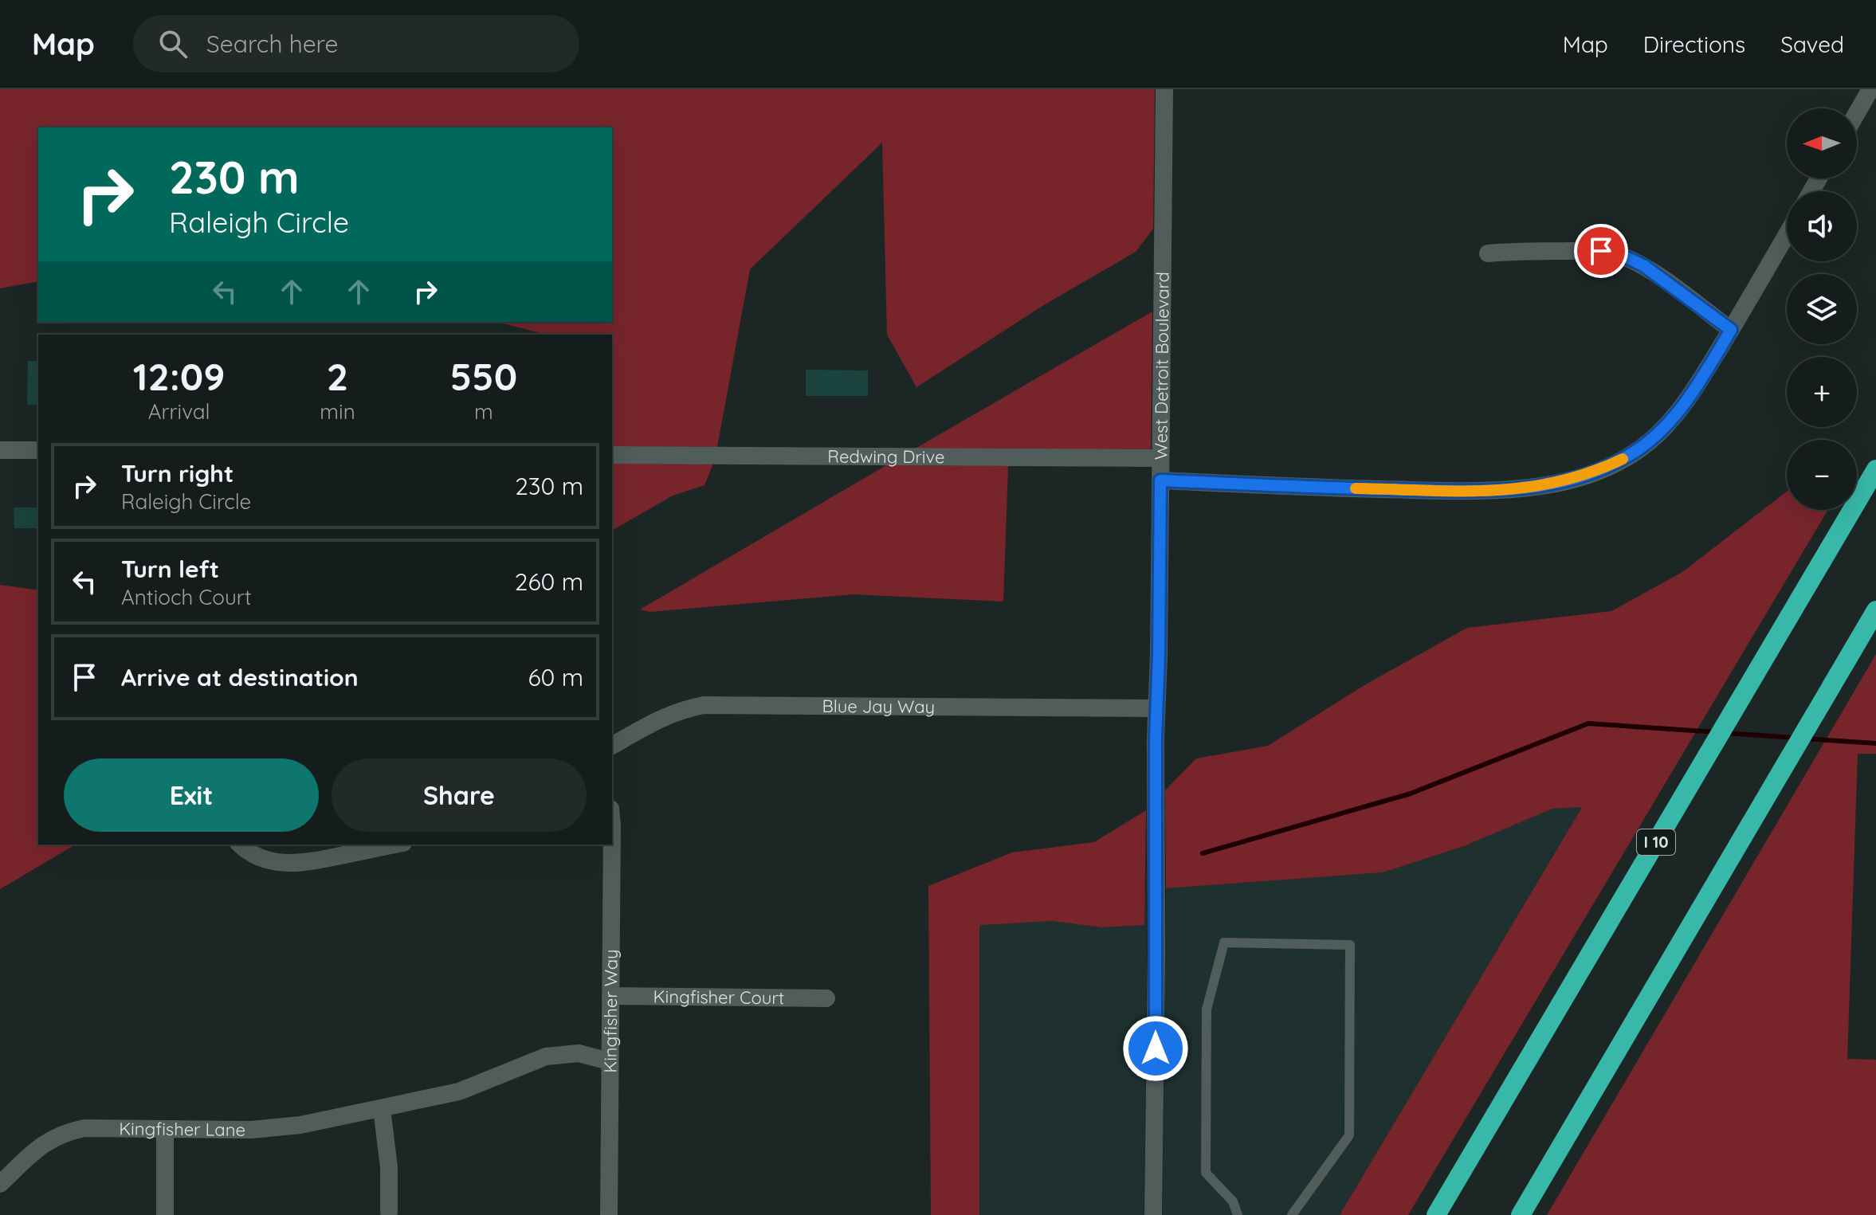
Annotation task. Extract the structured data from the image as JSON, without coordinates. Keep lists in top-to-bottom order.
{
  "streets": {
    "highway": ["I 10"],
    "street": [
      "West Detroit Boulevard",
      "Redwing Drive",
      "Blue Jay Way",
      "Kingfisher Court",
      "Kingfisher Way",
      "Kingfisher Lane"
    ]
  },
  "crossings": [
    ["West Detroit Boulevard", "Redwing Drive"],
    ["West Detroit Boulevard", "Blue Jay Way"],
    ["Kingfisher Court", "Kingfisher Way"],
    ["Kingfisher Way", "Kingfisher Lane"]
  ],
  "north": "left",
  "page": {
    "header": "Map",
    "search": "Search here",
    "nav": ["Map", "Directions", "Saved"],
    "map_buttons": ["+", "−"],
    "turn": ["230 m", "Raleigh Circle"],
    "eta": [
      "12:09",
      "Arrival",
      "2",
      "min",
      "550",
      "m"
    ],
    "list": [
      {
        "name": "Turn right",
        "note": "Raleigh Circle",
        "value": "230 m"
      },
      {
        "name": "Turn left",
        "note": "Antioch Court",
        "value": "260 m"
      },
      {
        "name": "Arrive at destination",
        "value": "60 m"
      }
    ],
    "buttons": ["Exit", "Share"]
  }
}
